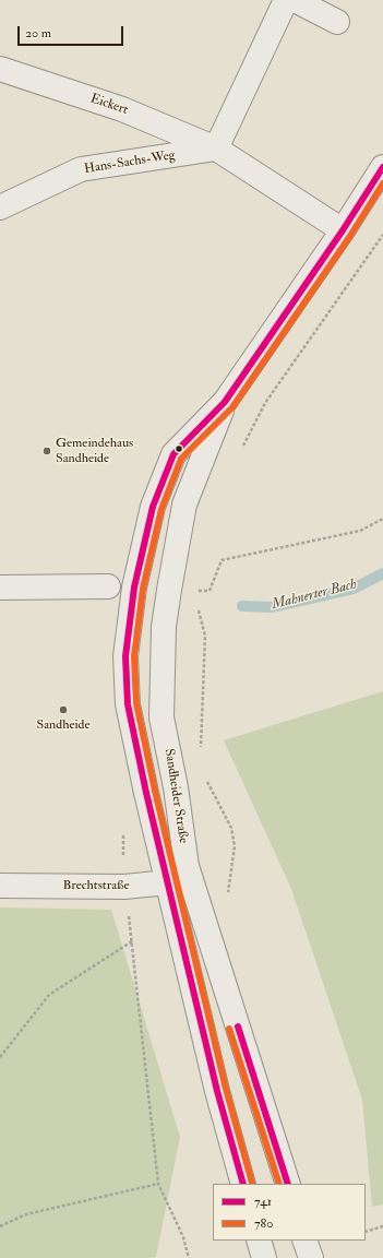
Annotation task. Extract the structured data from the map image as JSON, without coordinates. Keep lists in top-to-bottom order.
{
  "streets": {
    "street": [
      "Eickert",
      "Hans-Sachs-Weg",
      "Sandheider Straße",
      "Brechtstraße"
    ]
  },
  "crossings": [
    ["Eickert", "Hans-Sachs-Weg"],
    ["Eickert", "Sandheider Straße"],
    ["Sandheider Straße", "Brechtstraße"]
  ],
  "water": ["Mahnerter Bach"],
  "places": ["Gemeindehaus Sandheide", "Sandheide"],
  "lines": ["transit line 741", "transit line 780"],
  "legend": ["741", "780"],
  "scale_bar": "20 m"
}
